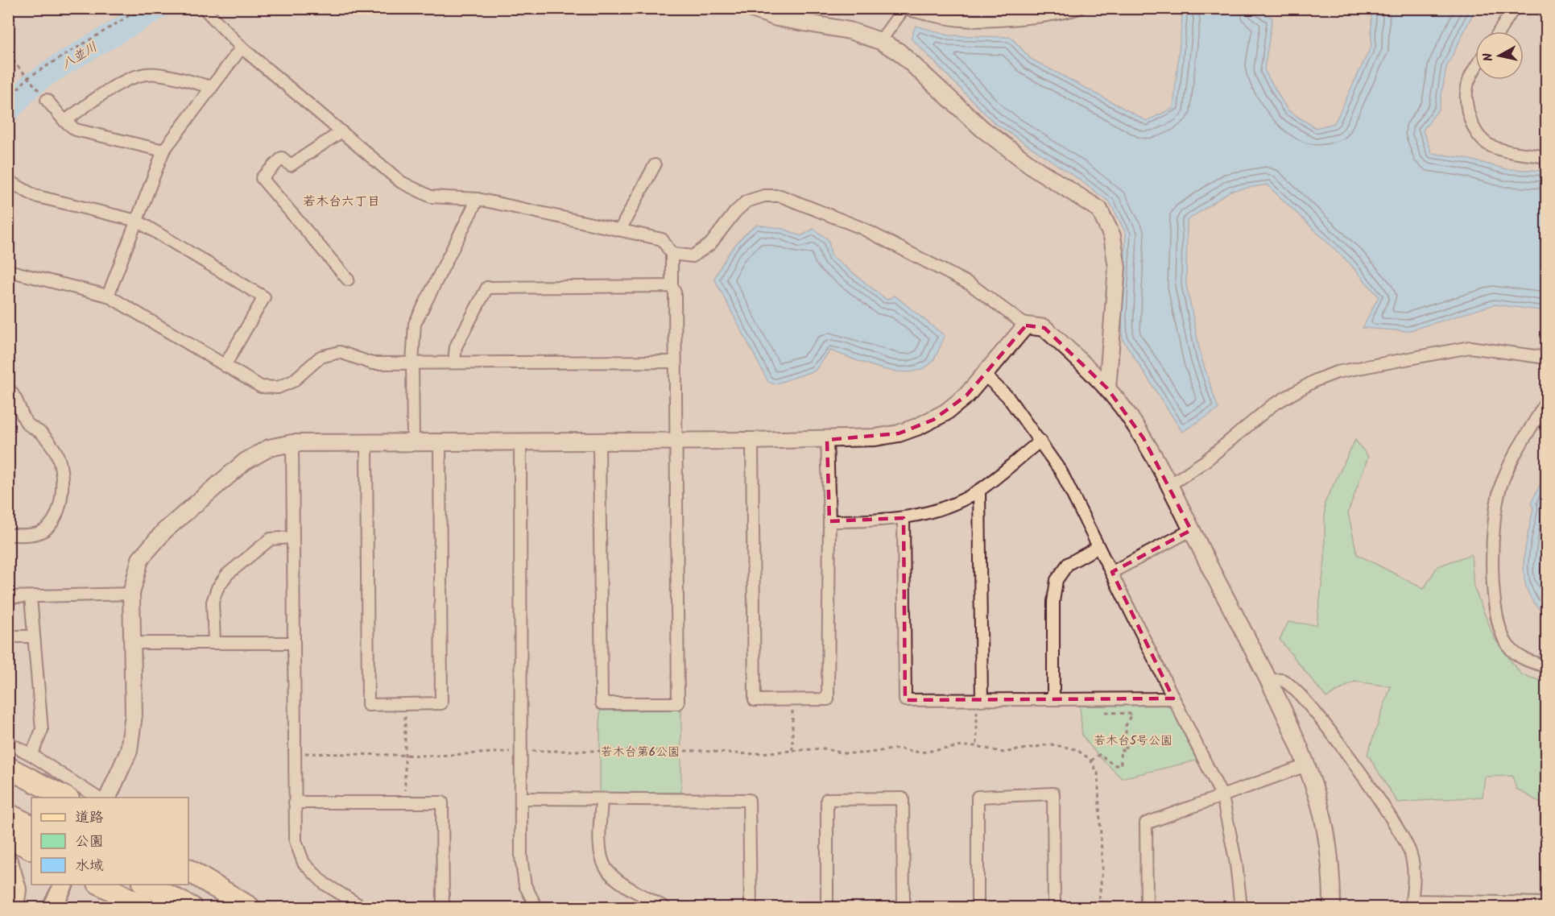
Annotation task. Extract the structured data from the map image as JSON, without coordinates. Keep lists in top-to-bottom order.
{
  "districts": ["若木台六丁目"],
  "water": ["八並川"],
  "parks": ["若木台5号公園", "若木台第6公園"],
  "legend": ["道路", "公園", "水域"],
  "north": "left"
}
